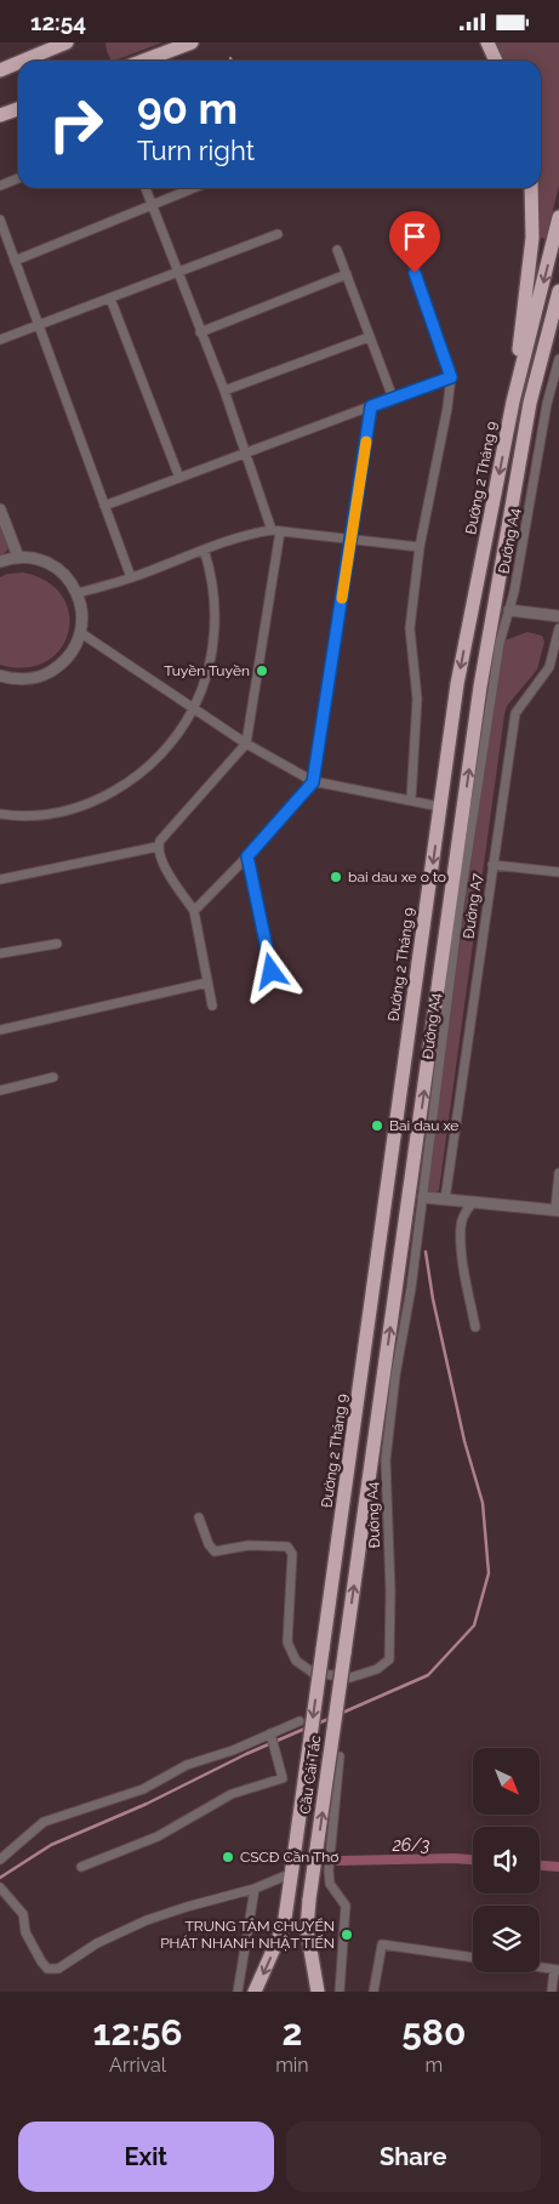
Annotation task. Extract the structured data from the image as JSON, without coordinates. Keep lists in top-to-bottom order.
{
  "streets": {
    "highway": ["Đường 2 Tháng 9", "Cầu Cái Tắc"],
    "street": ["Đường A4", "Đường A7"]
  },
  "crossings": [
    ["Đường 2 Tháng 9", "Cầu Cái Tắc"]
  ],
  "one_way": ["Đường 2 Tháng 9"],
  "water": ["26/3"],
  "places": [
    "Tuyền Tuyền",
    "bai dau xe o to",
    "Bai dau xe",
    "CSCĐ Cần Thơ",
    "TRUNG TÂM CHUYỂN PHÁT NHANH NHẬT TIẾN"
  ],
  "north": "bottom right",
  "page": {
    "status": "12:54",
    "turn": ["90 m", "Turn right"],
    "eta": [
      "12:56",
      "Arrival",
      "2",
      "min",
      "580",
      "m"
    ],
    "buttons": ["Exit", "Share"]
  }
}
